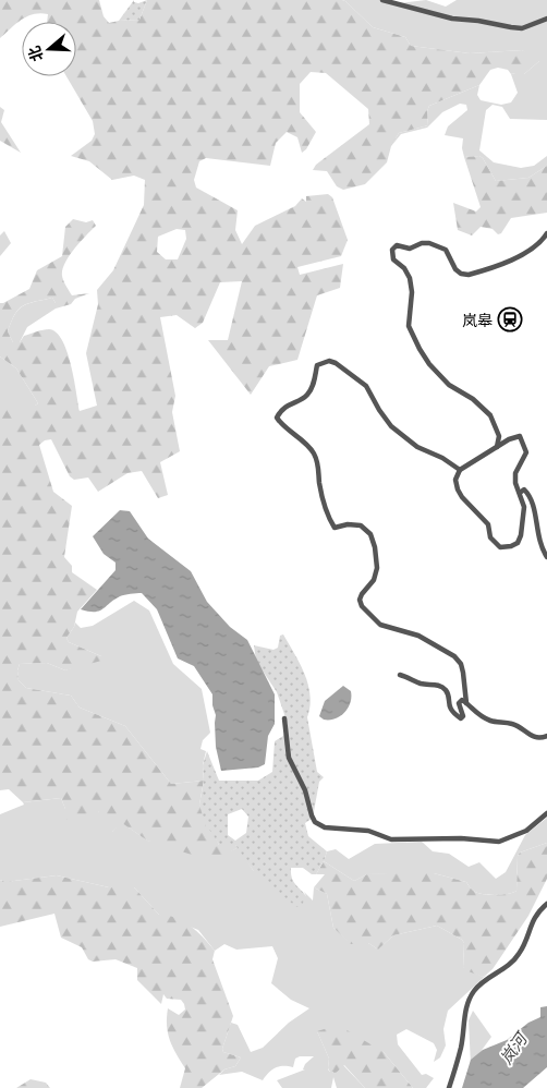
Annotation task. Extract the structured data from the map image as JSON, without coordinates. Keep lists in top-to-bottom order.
{
  "water": ["岚河"],
  "places": {
    "station": ["岚皋"]
  },
  "north": "left"
}
